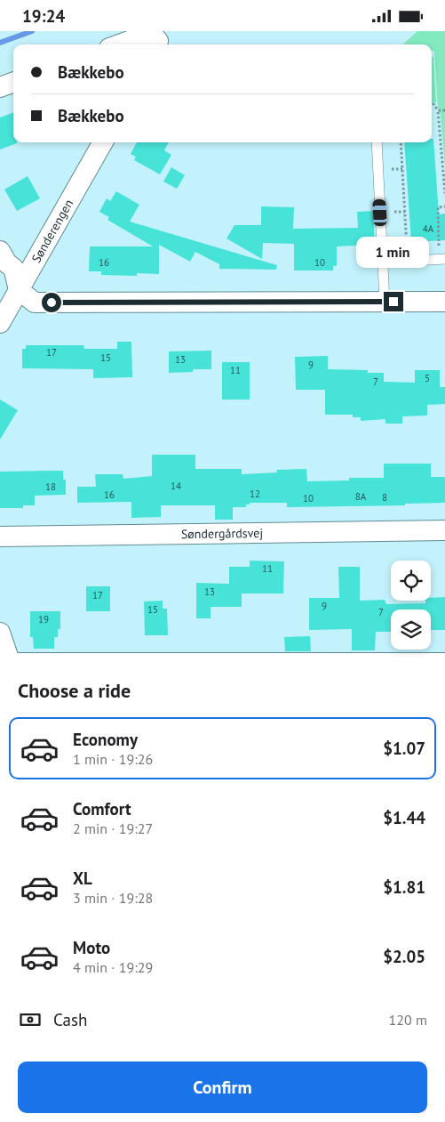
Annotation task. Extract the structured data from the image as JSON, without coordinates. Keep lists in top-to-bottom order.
{
  "streets": {
    "street": ["Sønderengen", "Søndergårdsvej"]
  },
  "house_numbers": [
    "4A",
    "16",
    "10",
    "17",
    "15",
    "13",
    "9",
    "11",
    "5",
    "7",
    "14",
    "18",
    "12",
    "16",
    "8A",
    "8",
    "10",
    "11",
    "13",
    "17",
    "9",
    "15",
    "7",
    "19"
  ],
  "page": {
    "status": "19:24",
    "banner": ["Bækkebo", "Bækkebo"],
    "bubble": "1 min",
    "heading": "Choose a ride",
    "list": [
      {
        "name": "Economy",
        "note": "1 min · 19:26",
        "value": "$1.07"
      },
      {
        "name": "Comfort",
        "note": "2 min · 19:27",
        "value": "$1.44"
      },
      {
        "name": "XL",
        "note": "3 min · 19:28",
        "value": "$1.81"
      },
      {
        "name": "Moto",
        "note": "4 min · 19:29",
        "value": "$2.05"
      }
    ],
    "pay": ["Cash", "120 m"],
    "buttons": "Confirm"
  }
}
